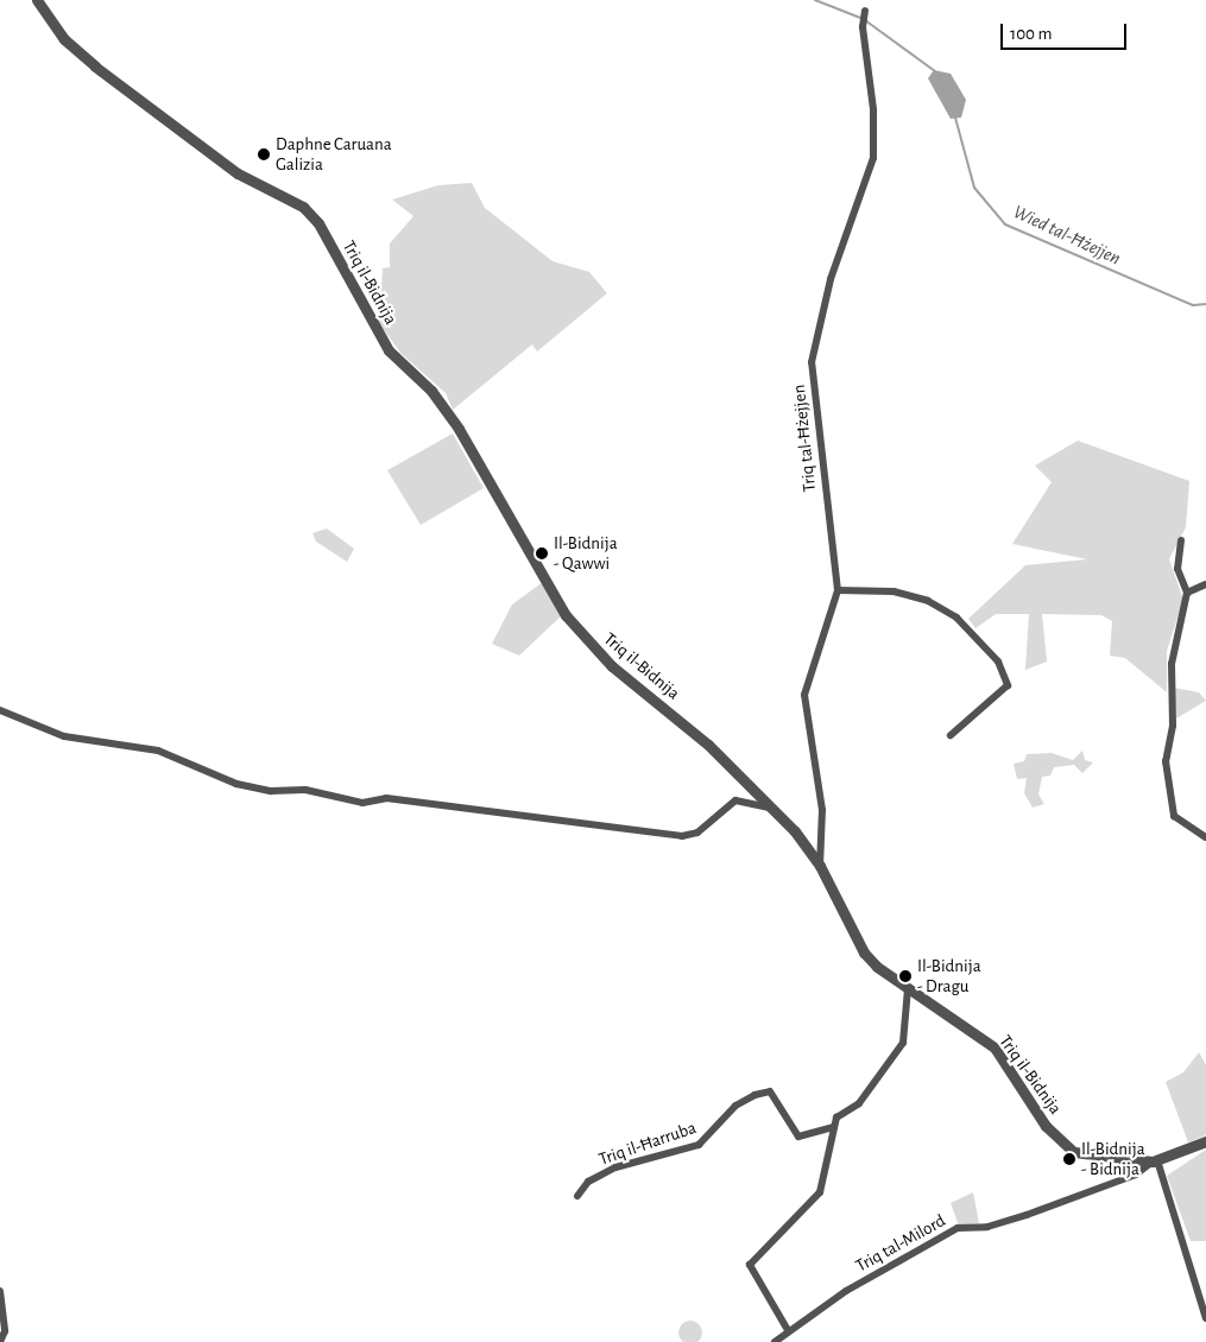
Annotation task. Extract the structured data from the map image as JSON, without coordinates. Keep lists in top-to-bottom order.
{
  "streets": {
    "street": [
      "Triq il-Bidnija",
      "Triq tal-Ħżejjen",
      "Triq il-Ħarruba",
      "Triq tal-Milord"
    ]
  },
  "crossings": [
    ["Triq il-Bidnija", "Triq tal-Ħżejjen"],
    ["Triq il-Bidnija", "Triq tal-Milord"]
  ],
  "water": ["Wied tal-Ħżejjen"],
  "places": [
    "Daphne Caruana Galizia",
    "Il-Bidnija - Qawwi",
    "Il-Bidnija - Dragu",
    "Il-Bidnija - Bidnija"
  ],
  "scale_bar": "100 m"
}
